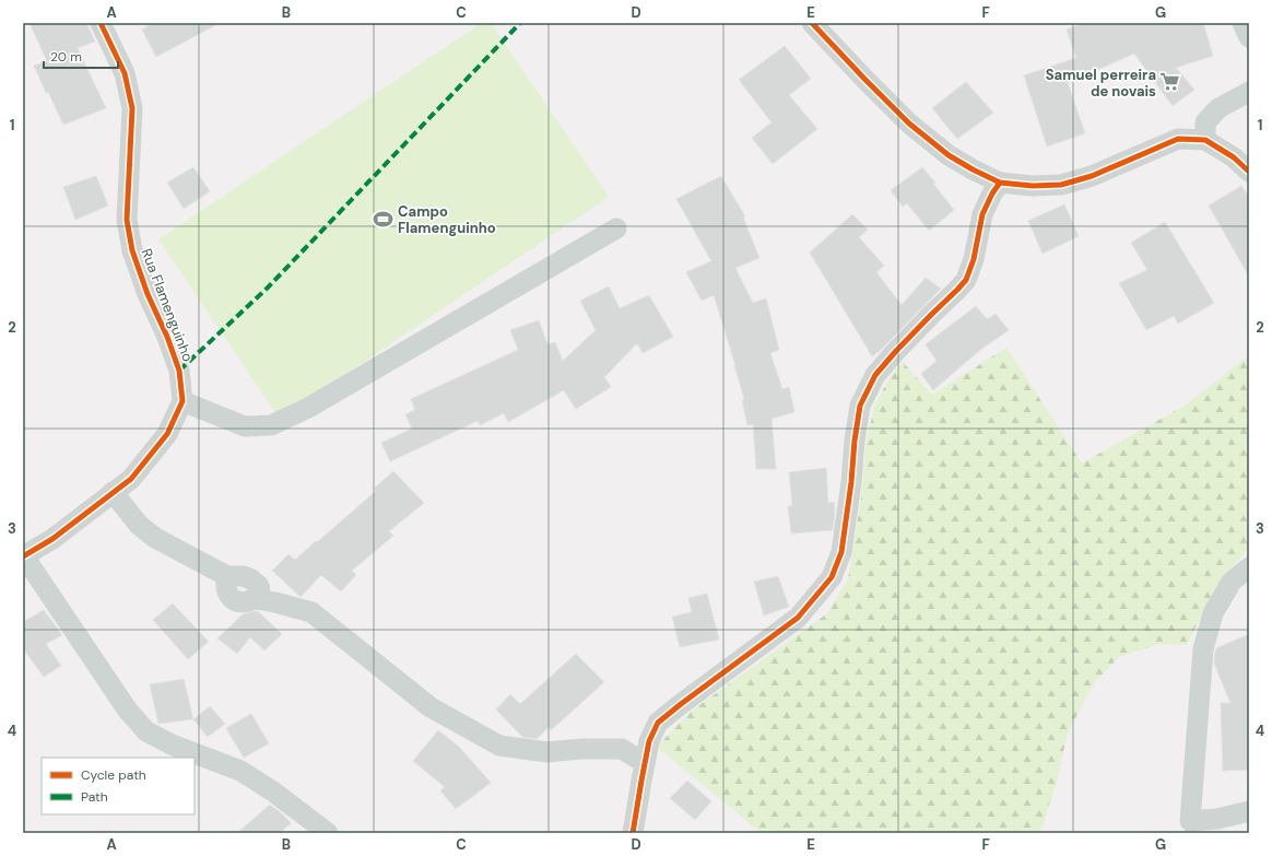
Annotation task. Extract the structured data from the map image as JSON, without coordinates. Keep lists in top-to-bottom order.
{
  "streets": {
    "street": ["Rua Flamenguinho"]
  },
  "places": {
    "supermarket": ["Samuel perreira de novais"],
    "sports": ["Campo Flamenguinho"]
  },
  "legend": ["Cycle path", "Path"],
  "scale_bar": "20 m",
  "grid": {
    "columns": [
      "A",
      "B",
      "C",
      "D",
      "E",
      "F",
      "G"
    ],
    "rows": [
      "1",
      "2",
      "3",
      "4"
    ]
  }
}
